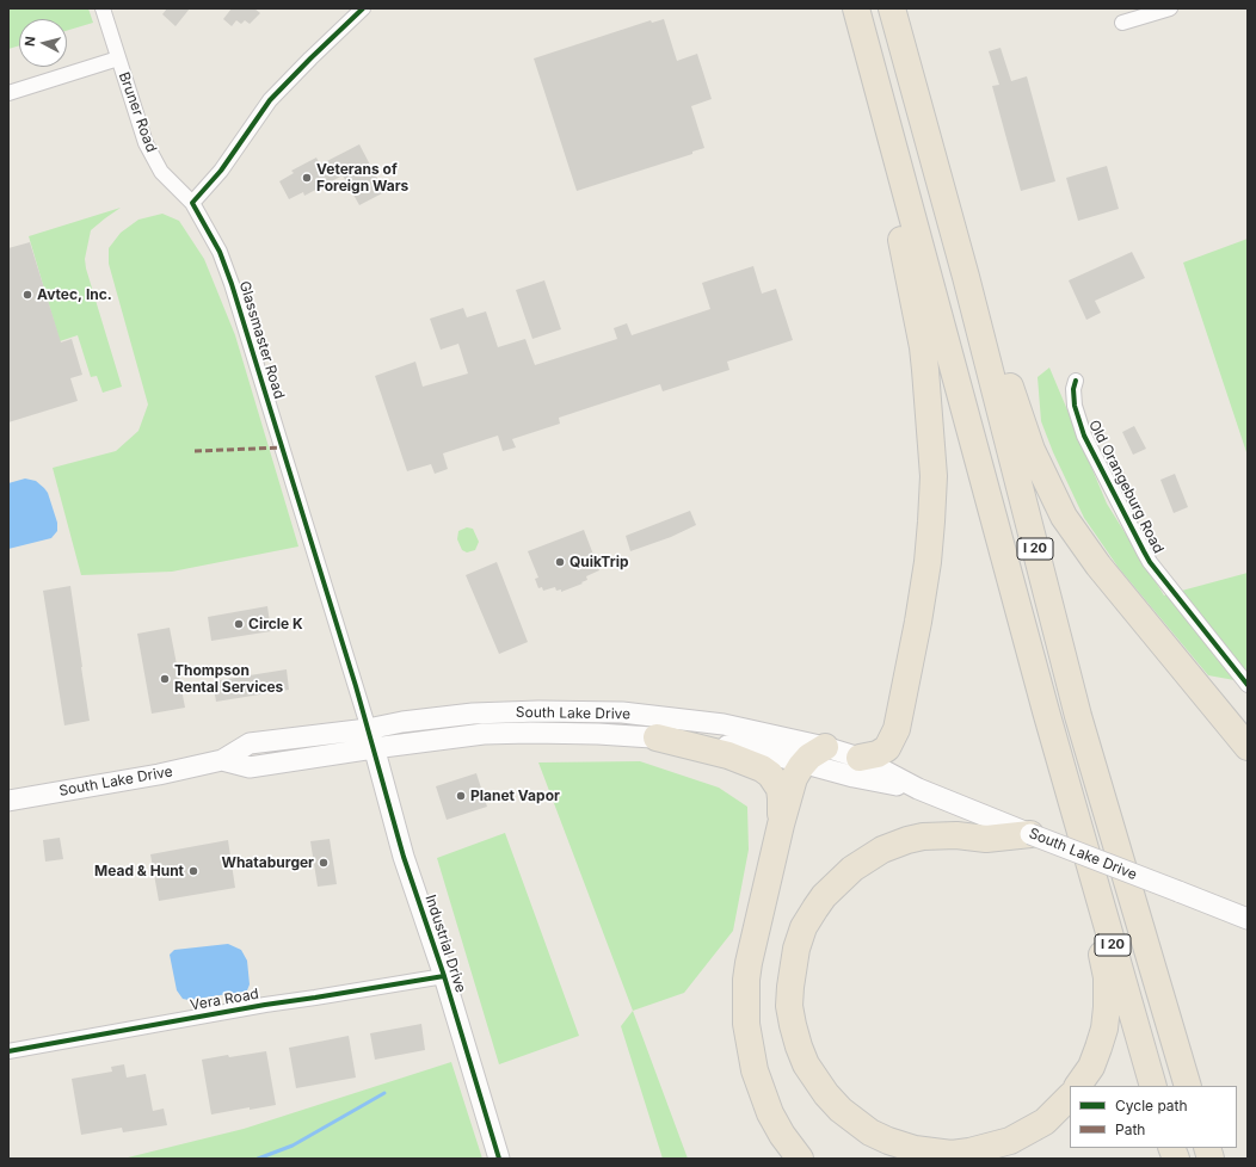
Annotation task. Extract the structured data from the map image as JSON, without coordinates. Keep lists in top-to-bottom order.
{
  "streets": {
    "highway": ["I 20"],
    "main road": ["South Lake Drive", "Industrial Drive"],
    "street": [
      "Bruner Road",
      "Glassmaster Road",
      "Old Orangeburg Road",
      "Vera Road"
    ]
  },
  "crossings": [
    ["Bruner Road", "Glassmaster Road"],
    ["Glassmaster Road", "South Lake Drive"],
    ["Glassmaster Road", "Industrial Drive"],
    ["South Lake Drive", "Industrial Drive"],
    ["Industrial Drive", "Vera Road"]
  ],
  "places": [
    "Veterans of Foreign Wars",
    "Avtec, Inc.",
    "QuikTrip",
    "Circle K",
    "Thompson Rental Services",
    "Planet Vapor",
    "Whataburger",
    "Mead & Hunt"
  ],
  "legend": ["Cycle path", "Path"],
  "north": "left"
}
